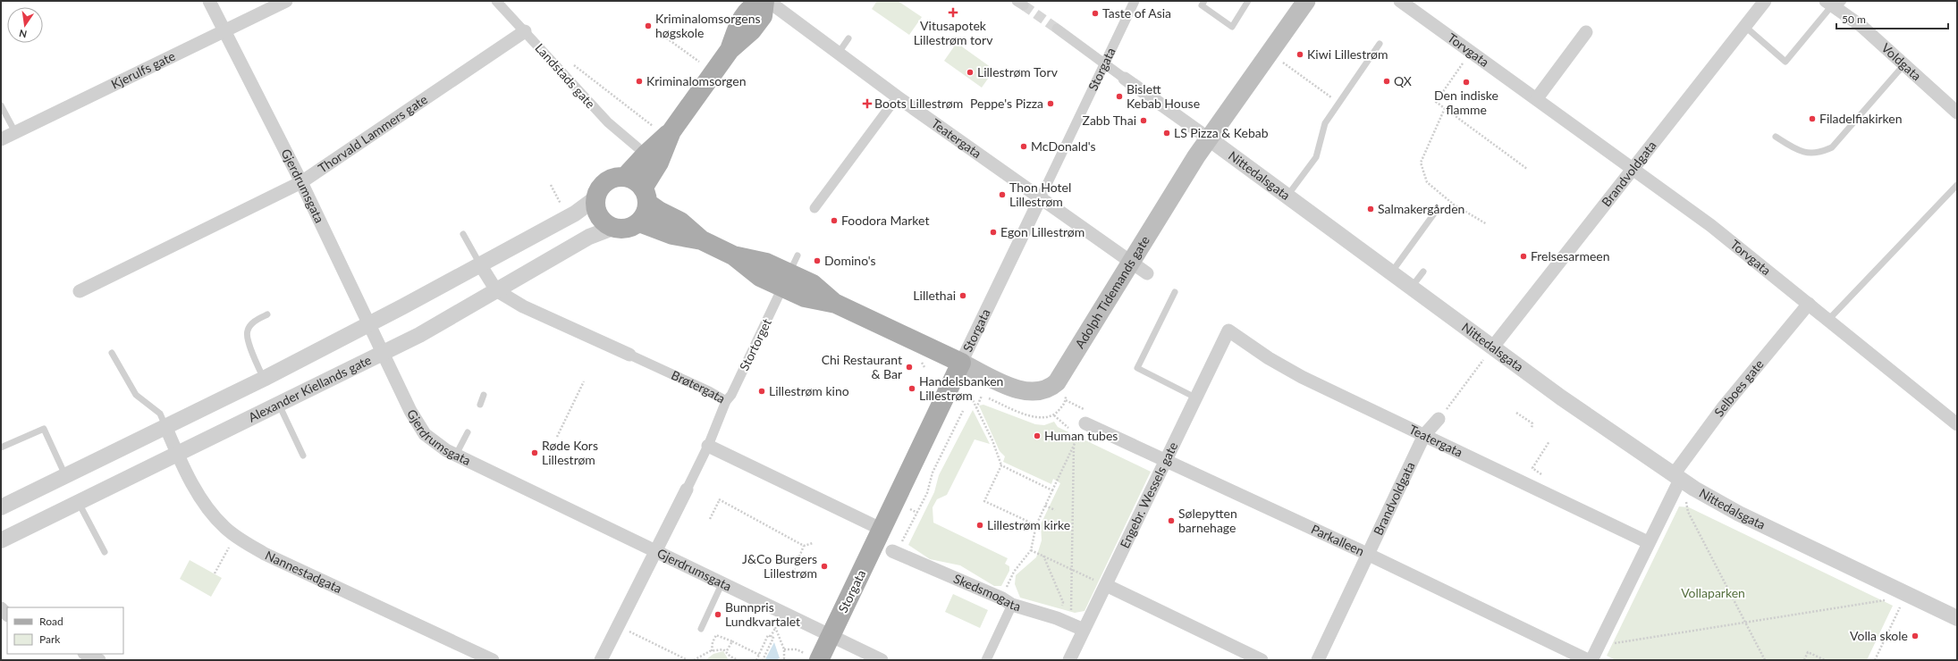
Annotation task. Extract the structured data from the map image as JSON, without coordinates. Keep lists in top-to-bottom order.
{
  "streets": {
    "main road": ["Storgata", "Adolph Tidemands gate"],
    "street": [
      "Torvgata",
      "Voldgata",
      "Kjerulfs gate",
      "Landstads gate",
      "Thorvald Lammers gate",
      "Teatergata",
      "Brandvoldgata",
      "Nittedalsgata",
      "Gjerdrumsgata",
      "Stortorget",
      "Brøtergata",
      "Selboes gate",
      "Alexander Kiellands gate",
      "Engebr. Wessels gate",
      "Parkalleen",
      "Nannestadgata",
      "Skedsmogata"
    ]
  },
  "crossings": [
    ["Torvgata", "Brandvoldgata"],
    ["Torvgata", "Selboes gate"],
    ["Storgata", "Teatergata"],
    ["Storgata", "Nittedalsgata"],
    ["Storgata", "Gjerdrumsgata"],
    ["Storgata", "Adolph Tidemands gate"],
    ["Kjerulfs gate", "Gjerdrumsgata"],
    ["Landstads gate", "Thorvald Lammers gate"],
    ["Thorvald Lammers gate", "Gjerdrumsgata"],
    ["Teatergata", "Brandvoldgata"],
    ["Teatergata", "Adolph Tidemands gate"],
    ["Teatergata", "Selboes gate"],
    ["Teatergata", "Engebr. Wessels gate"],
    ["Brandvoldgata", "Nittedalsgata"],
    ["Brandvoldgata", "Parkalleen"],
    ["Nittedalsgata", "Adolph Tidemands gate"],
    ["Nittedalsgata", "Selboes gate"],
    ["Gjerdrumsgata", "Brøtergata"],
    ["Gjerdrumsgata", "Alexander Kiellands gate"],
    ["Adolph Tidemands gate", "Stortorget"],
    ["Adolph Tidemands gate", "Alexander Kiellands gate"],
    ["Stortorget", "Brøtergata"],
    ["Brøtergata", "Alexander Kiellands gate"],
    ["Alexander Kiellands gate", "Nannestadgata"],
    ["Engebr. Wessels gate", "Parkalleen"],
    ["Engebr. Wessels gate", "Skedsmogata"]
  ],
  "parks": ["Vollaparken"],
  "places": {
    "health": ["Vitusapotek Lillestrøm torv", "Boots Lillestrøm"],
    "other": [
      "Taste of Asia",
      "Kriminalomsorgens høgskole",
      "Kiwi Lillestrøm",
      "Lillestrøm Torv",
      "Kriminalomsorgen",
      "QX",
      "Den indiske flamme",
      "Bislett Kebab House",
      "Peppe's Pizza",
      "Filadelfiakirken",
      "Zabb Thai",
      "LS Pizza & Kebab",
      "McDonald's",
      "Thon Hotel Lillestrøm",
      "Salmakergården",
      "Foodora Market",
      "Egon Lillestrøm",
      "Frelsesarmeen",
      "Domino's",
      "Lillethai",
      "Chi Restaurant & Bar",
      "Handelsbanken Lillestrøm",
      "Lillestrøm kino",
      "Human tubes",
      "Røde Kors Lillestrøm",
      "Sølepytten barnehage",
      "Lillestrøm kirke",
      "J&Co Burgers Lillestrøm",
      "Bunnpris Lundkvartalet",
      "Volla skole"
    ]
  },
  "legend": ["Road", "Park"],
  "scale_bar": "50 m",
  "north": "bottom"
}
